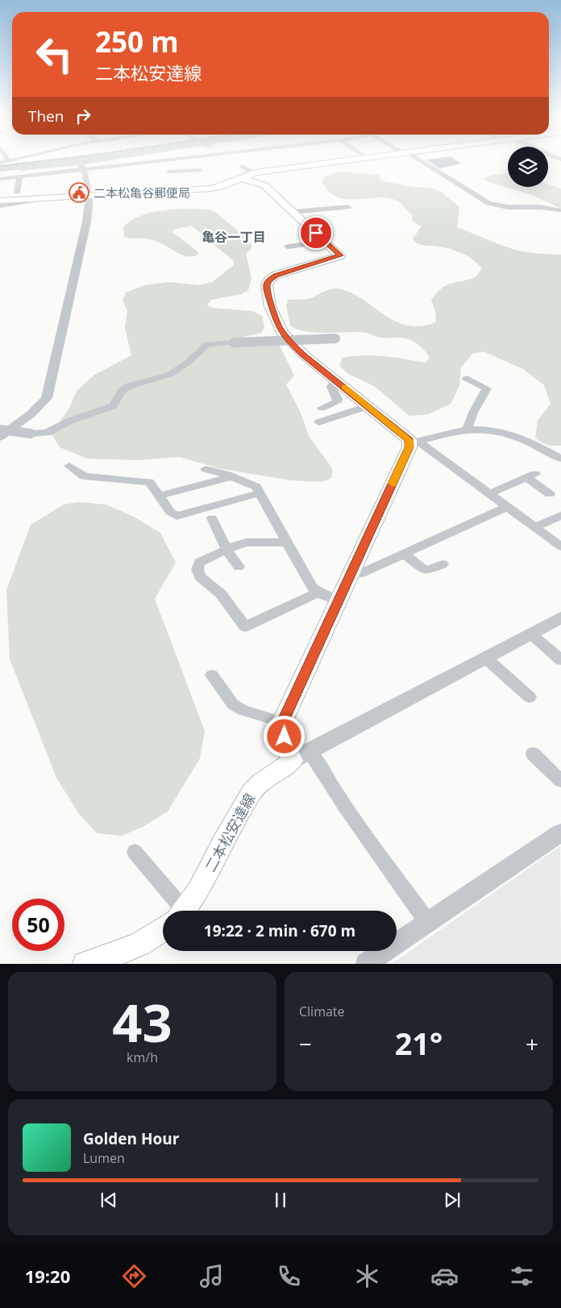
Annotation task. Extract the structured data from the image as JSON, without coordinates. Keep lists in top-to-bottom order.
{
  "streets": {
    "main road": ["二本松安達線"]
  },
  "districts": ["亀谷一丁目"],
  "places": {
    "public building": ["二本松亀谷郵便局"]
  },
  "page": {
    "turn": ["250 m", "二本松安達線"],
    "then": "Then",
    "limit": "50",
    "trip": "19:22 · 2 min · 670 m",
    "tile": [
      ["43", "km/h"],
      "Climate"
    ],
    "heat": ["−", "21°", "+"],
    "song": ["Golden Hour", "Lumen"],
    "tabs": "19:20"
  }
}
